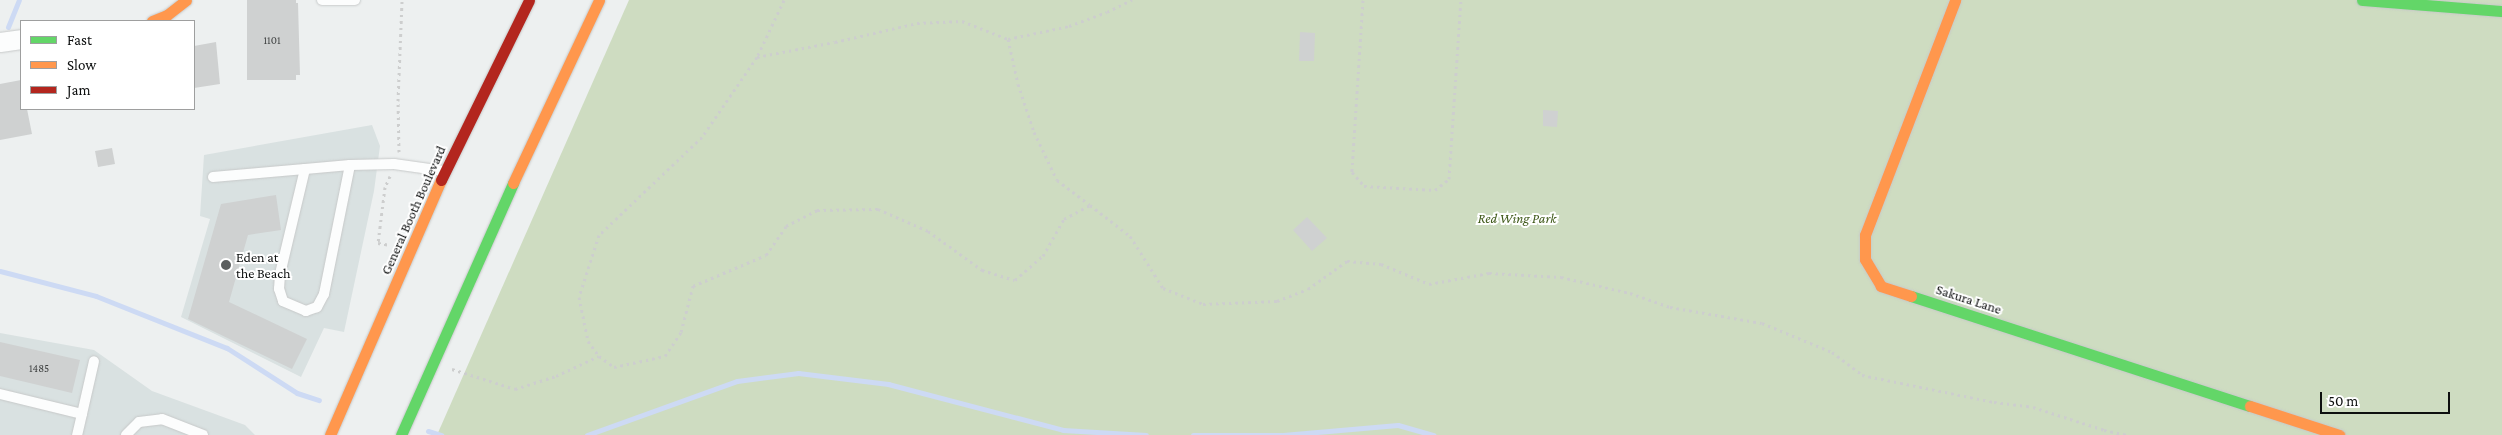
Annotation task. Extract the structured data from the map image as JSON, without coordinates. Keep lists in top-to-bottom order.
{
  "streets": {
    "main road": ["General Booth Boulevard", "Sakura Lane"]
  },
  "parks": ["Red Wing Park"],
  "places": ["Eden at the Beach"],
  "house_numbers": ["1101", "1485"],
  "legend": ["Fast", "Slow", "Jam"],
  "scale_bar": "50 m"
}
